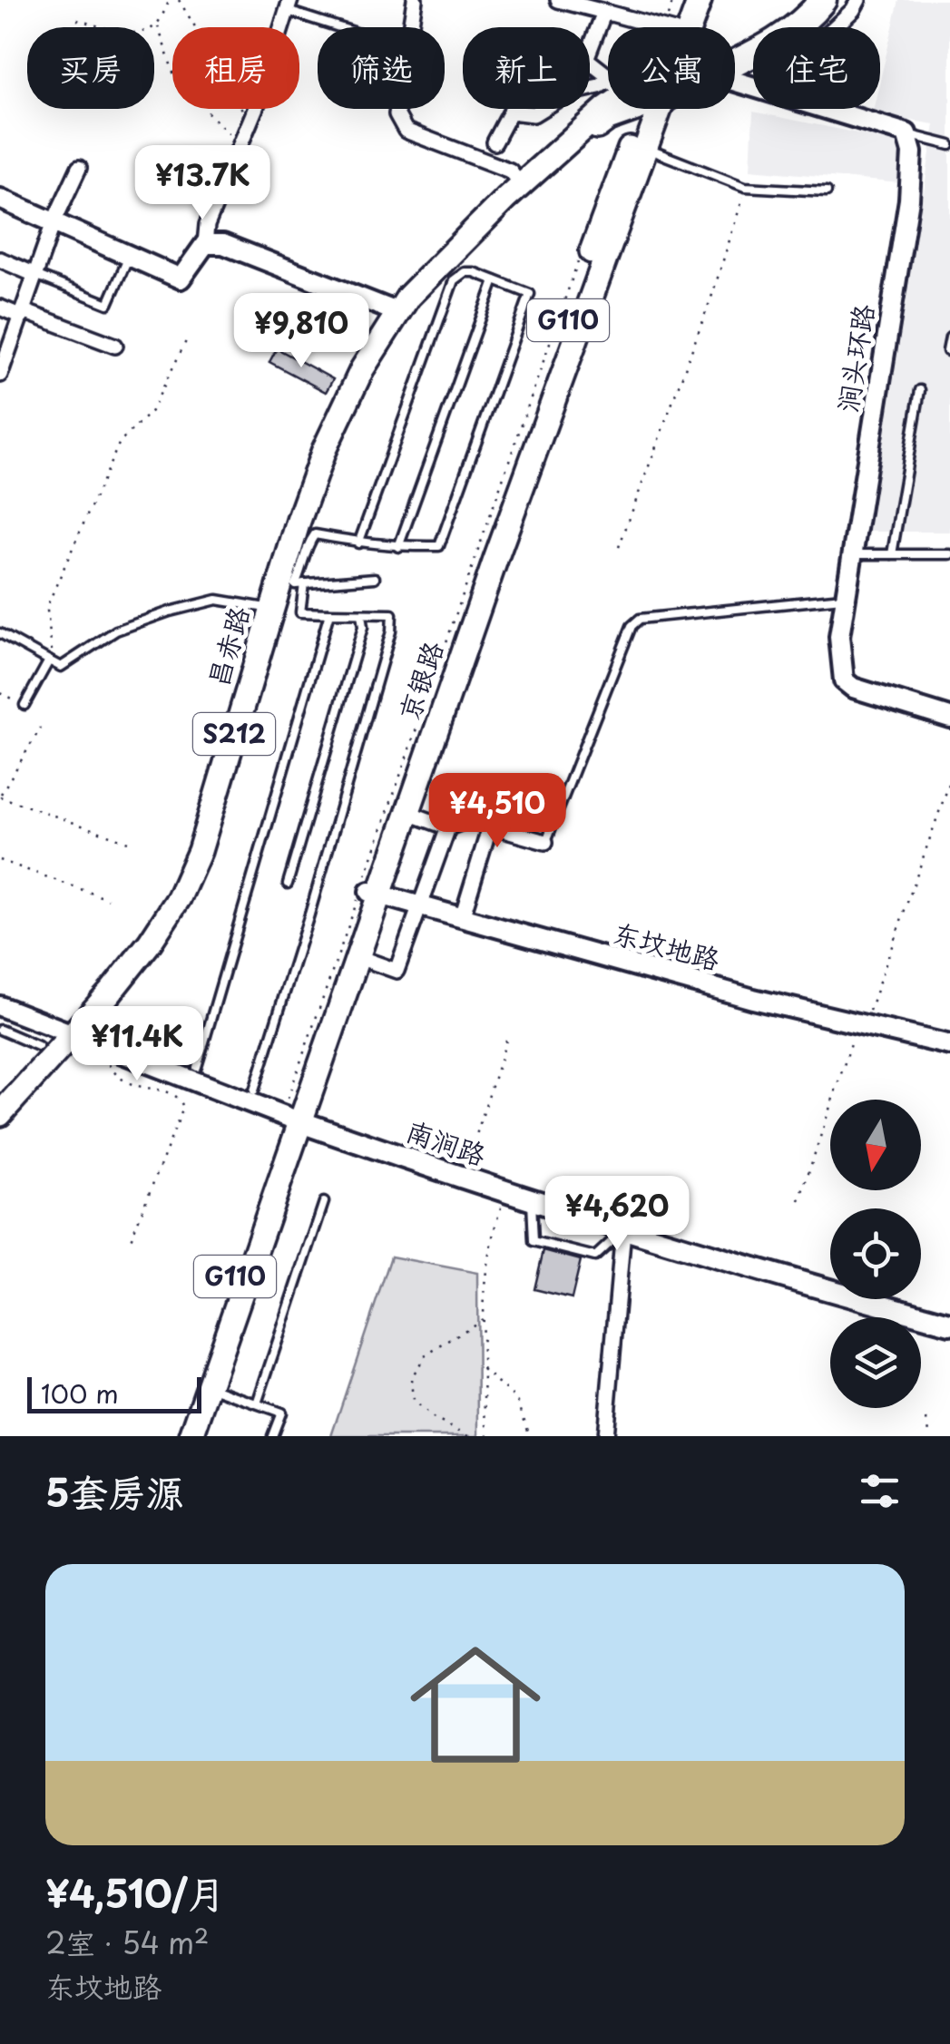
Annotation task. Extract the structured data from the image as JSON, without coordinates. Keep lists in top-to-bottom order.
{
  "streets": {
    "main road": [
      "G110",
      "昌赤路",
      "京银路",
      "S212",
      "南涧路"
    ],
    "street": ["涧头环路", "东坟地路"]
  },
  "crossings": [
    ["京银路", "东坟地路"],
    ["京银路", "南涧路"]
  ],
  "scale_bar": "100 m",
  "north": "bottom",
  "page": {
    "chip": [
      "买房",
      "租房",
      "筛选",
      "新上",
      "公寓",
      "住宅"
    ],
    "price": [
      "¥13.7K",
      "¥9,810",
      "¥4,510",
      "¥11.4K",
      "¥4,620"
    ],
    "scale": "100 m",
    "heading": "5套房源",
    "list": [
      {
        "name": "¥4,510/月",
        "note": "2室 · 54 m² · 东坟地路"
      }
    ]
  }
}
